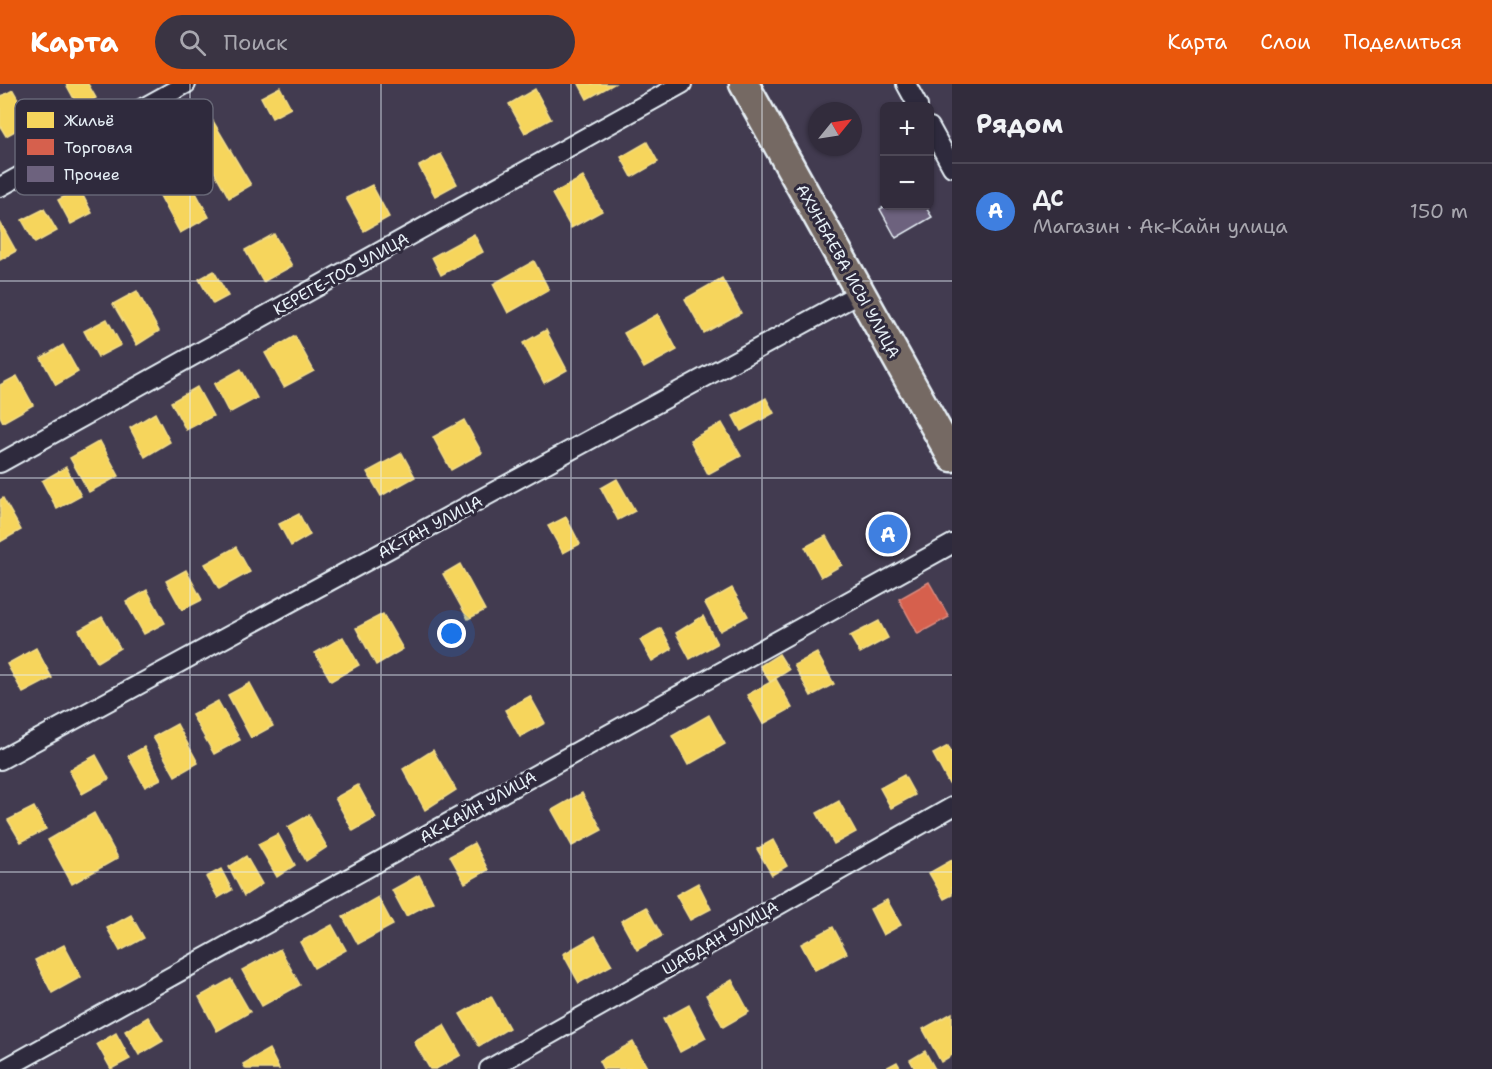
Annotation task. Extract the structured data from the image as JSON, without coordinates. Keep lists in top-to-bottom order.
{
  "streets": {
    "main road": ["АХУНБАЕВА ИСЫ УЛИЦА"],
    "street": [
      "КЕРЕГЕ-ТОО УЛИЦА",
      "АК-ТАН УЛИЦА",
      "АК-КАЙН УЛИЦА",
      "ШАБДАН УЛИЦА"
    ]
  },
  "crossings": [
    ["АХУНБАЕВА ИСЫ УЛИЦА", "АК-ТАН УЛИЦА"]
  ],
  "legend": ["Жильё", "Торговля", "Прочее"],
  "north": "top right",
  "page": {
    "header": "Карта",
    "search": "Поиск",
    "nav": ["Карта", "Слои", "Поделиться"],
    "heading": "Рядом",
    "map_buttons": ["+", "−"],
    "list": [
      {
        "mark": "A",
        "name": "ДС",
        "note": "Магазин · Ак-Кайн улица",
        "value": "150 m"
      }
    ],
    "pins": "A"
  }
}
